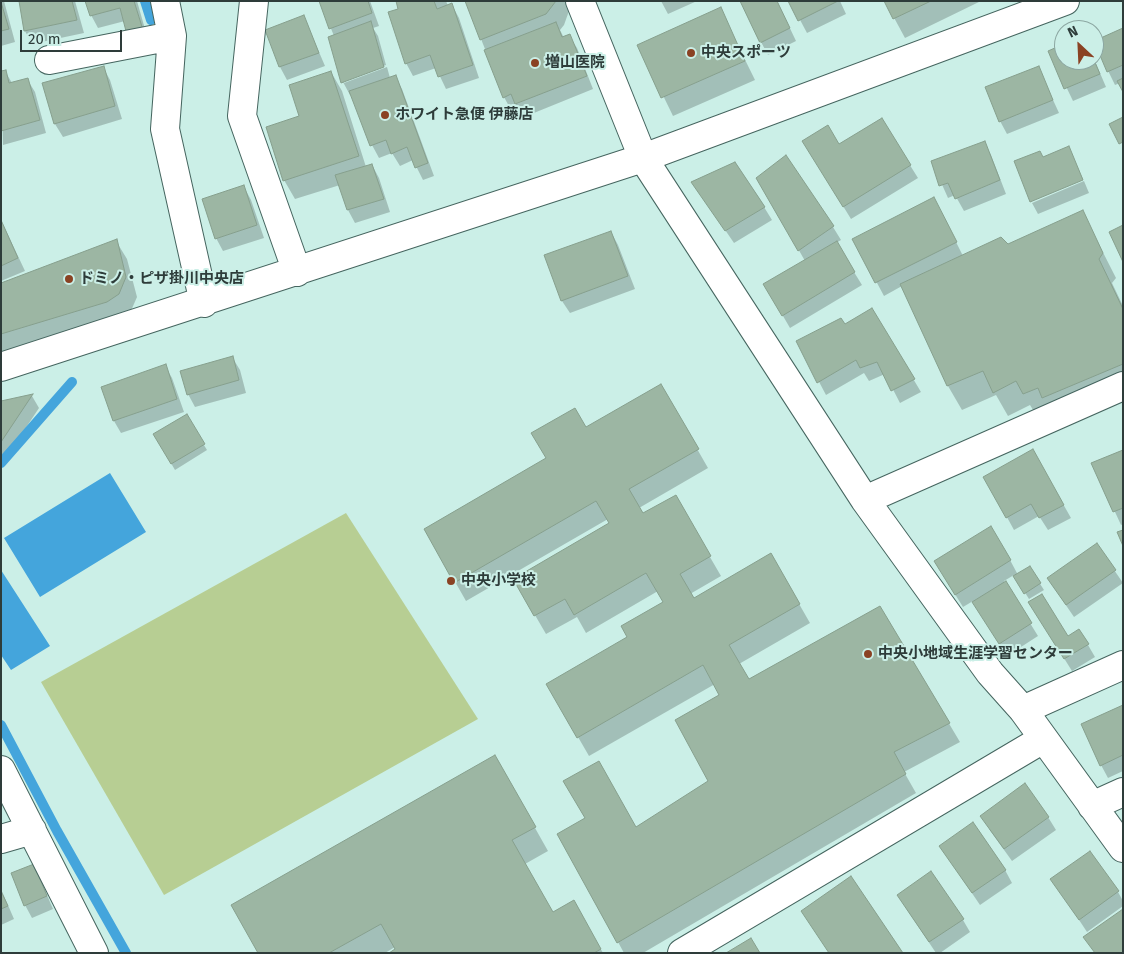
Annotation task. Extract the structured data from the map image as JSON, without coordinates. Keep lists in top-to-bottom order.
{
  "places": [
    "中央スポーツ",
    "増山医院",
    "ホワイト急便 伊藤店",
    "ドミノ・ピザ掛川中央店",
    "中央小学校",
    "中央小地域生涯学習センター"
  ],
  "scale_bar": "20 m",
  "north": "top left"
}
